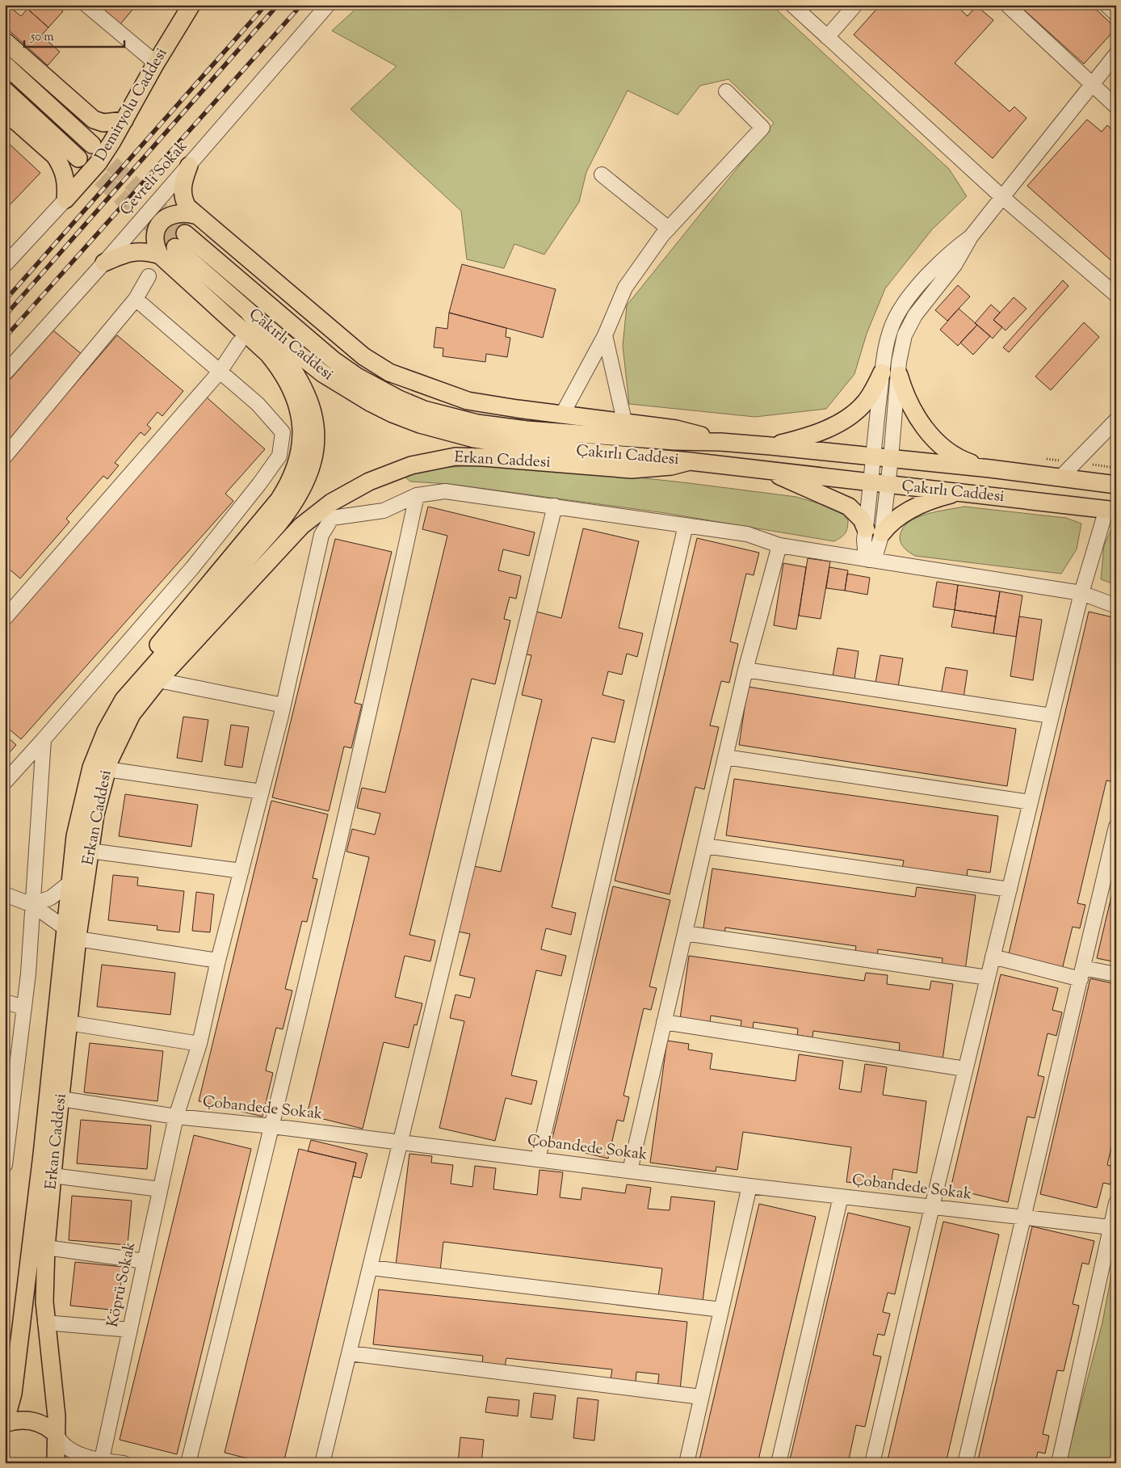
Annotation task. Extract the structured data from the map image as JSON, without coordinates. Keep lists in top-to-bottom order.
{
  "streets": {
    "main road": ["Demiryolu Caddesi", "Çakırlı Caddesi", "Erkan Caddesi"],
    "street": ["Çevreli Sokak", "Çobandede Sokak", "Köprü Sokak"]
  },
  "crossings": [
    ["Çakırlı Caddesi", "Erkan Caddesi"],
    ["Erkan Caddesi", "Çobandede Sokak"],
    ["Çobandede Sokak", "Köprü Sokak"]
  ],
  "scale_bar": "50 m"
}
